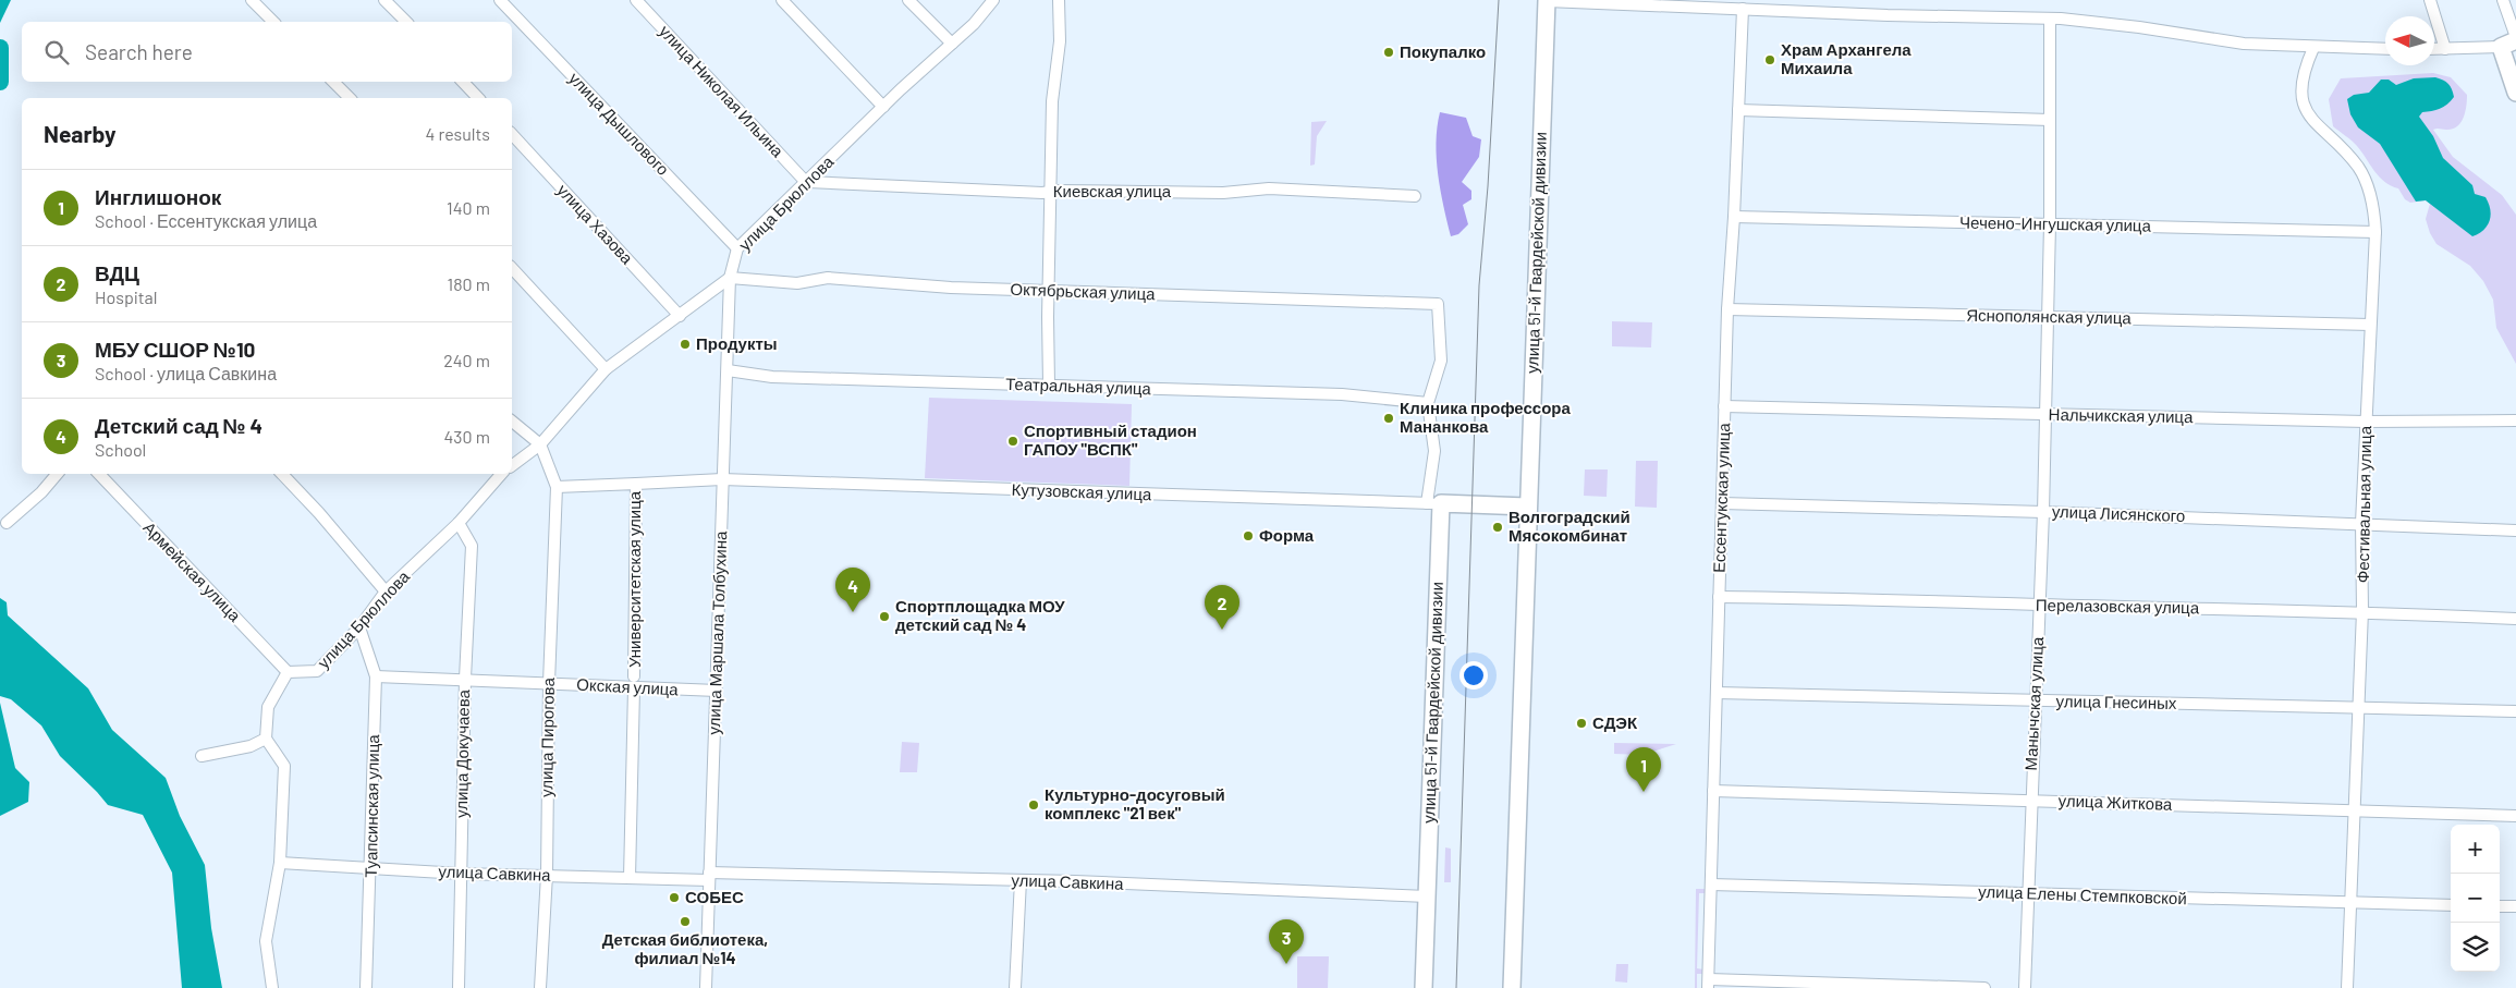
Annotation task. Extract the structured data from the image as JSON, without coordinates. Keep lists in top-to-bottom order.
{
  "streets": {
    "main road": ["улица 51-й Гвардейской дивизии"],
    "street": [
      "улица Николая Ильина",
      "улица Дышлового",
      "Киевская улица",
      "улица Брюллова",
      "улица Хазова",
      "Чечено-Ингушская улица",
      "Октябрьская улица",
      "Яснополянская улица",
      "Театральная улица",
      "Нальчикская улица",
      "Кутузовская улица",
      "Ессентукская улица",
      "Фестивальная улица",
      "улица Лисянского",
      "Армейская улица",
      "Университетская улица",
      "Перелазовская улица",
      "улица Маршала Толбухина",
      "Окская улица",
      "улица Гнесиных",
      "Манычская улица",
      "улица Пирогова",
      "улица Докучаева",
      "улица Житкова",
      "Туапсинская улица",
      "улица Савкина",
      "улица Елены Стемпковской"
    ]
  },
  "crossings": [
    ["улица Николая Ильина", "Киевская улица"],
    ["улица Николая Ильина", "улица Брюллова"],
    ["улица Дышлового", "улица Брюллова"],
    ["Киевская улица", "улица Брюллова"],
    ["улица Брюллова", "Октябрьская улица"],
    ["улица Брюллова", "Армейская улица"],
    ["улица Брюллова", "улица Маршала Толбухина"],
    ["улица Брюллова", "улица Докучаева"],
    ["улица Брюллова", "Туапсинская улица"],
    ["Чечено-Ингушская улица", "Ессентукская улица"],
    ["Чечено-Ингушская улица", "Фестивальная улица"],
    ["Чечено-Ингушская улица", "Манычская улица"],
    ["улица 51-й Гвардейской дивизии", "Кутузовская улица"],
    ["улица 51-й Гвардейской дивизии", "улица Савкина"],
    ["Октябрьская улица", "Театральная улица"],
    ["Октябрьская улица", "улица Маршала Толбухина"],
    ["Яснополянская улица", "Ессентукская улица"],
    ["Яснополянская улица", "Фестивальная улица"],
    ["Яснополянская улица", "Манычская улица"],
    ["Театральная улица", "улица Маршала Толбухина"],
    ["Нальчикская улица", "Ессентукская улица"],
    ["Нальчикская улица", "Фестивальная улица"],
    ["Нальчикская улица", "Манычская улица"],
    ["Кутузовская улица", "Университетская улица"],
    ["Кутузовская улица", "улица Маршала Толбухина"],
    ["Ессентукская улица", "улица Лисянского"],
    ["Ессентукская улица", "Перелазовская улица"],
    ["Ессентукская улица", "улица Гнесиных"],
    ["Ессентукская улица", "улица Житкова"],
    ["Ессентукская улица", "улица Елены Стемпковской"],
    ["Фестивальная улица", "улица Лисянского"],
    ["Фестивальная улица", "Перелазовская улица"],
    ["Фестивальная улица", "улица Гнесиных"],
    ["Фестивальная улица", "улица Житкова"],
    ["Фестивальная улица", "улица Елены Стемпковской"],
    ["улица Лисянского", "Манычская улица"],
    ["Университетская улица", "Окская улица"],
    ["Университетская улица", "улица Пирогова"],
    ["Университетская улица", "улица Савкина"],
    ["Перелазовская улица", "Манычская улица"],
    ["улица Маршала Толбухина", "Окская улица"],
    ["улица Маршала Толбухина", "улица Савкина"],
    ["Окская улица", "улица Пирогова"],
    ["Окская улица", "улица Докучаева"],
    ["Окская улица", "Туапсинская улица"],
    ["улица Гнесиных", "Манычская улица"],
    ["Манычская улица", "улица Житкова"],
    ["Манычская улица", "улица Елены Стемпковской"],
    ["улица Пирогова", "улица Савкина"],
    ["улица Докучаева", "улица Савкина"],
    ["Туапсинская улица", "улица Савкина"]
  ],
  "places": [
    "Покупалко",
    "Храм Архангела Михаила",
    "Продукты",
    "Клиника профессора Мананкова",
    "Спортивный стадион ГАПОУ \"ВСПК\"",
    "Волгоградский Мясокомбинат",
    "Форма",
    "Спортплощадка МОУ детский сад № 4",
    "СДЭК",
    "Культурно-досуговый комплекс \"21 век\"",
    "СОБЕС",
    "Детская библиотека, филиал №14"
  ],
  "north": "left",
  "page": {
    "search": "Search here",
    "heading": ["Nearby", "4 results"],
    "list": [
      {
        "mark": "1",
        "name": "Инглишонок",
        "note": "School · Ессентукская улица",
        "value": "140 m"
      },
      {
        "mark": "2",
        "name": "ВДЦ",
        "note": "Hospital",
        "value": "180 m"
      },
      {
        "mark": "3",
        "name": "МБУ СШОР №10",
        "note": "School · улица Савкина",
        "value": "240 m"
      },
      {
        "mark": "4",
        "name": "Детский сад № 4",
        "note": "School",
        "value": "430 m"
      }
    ],
    "pins": [
      "4",
      "2",
      "1",
      "3"
    ],
    "map_buttons": ["+", "−"]
  }
}
